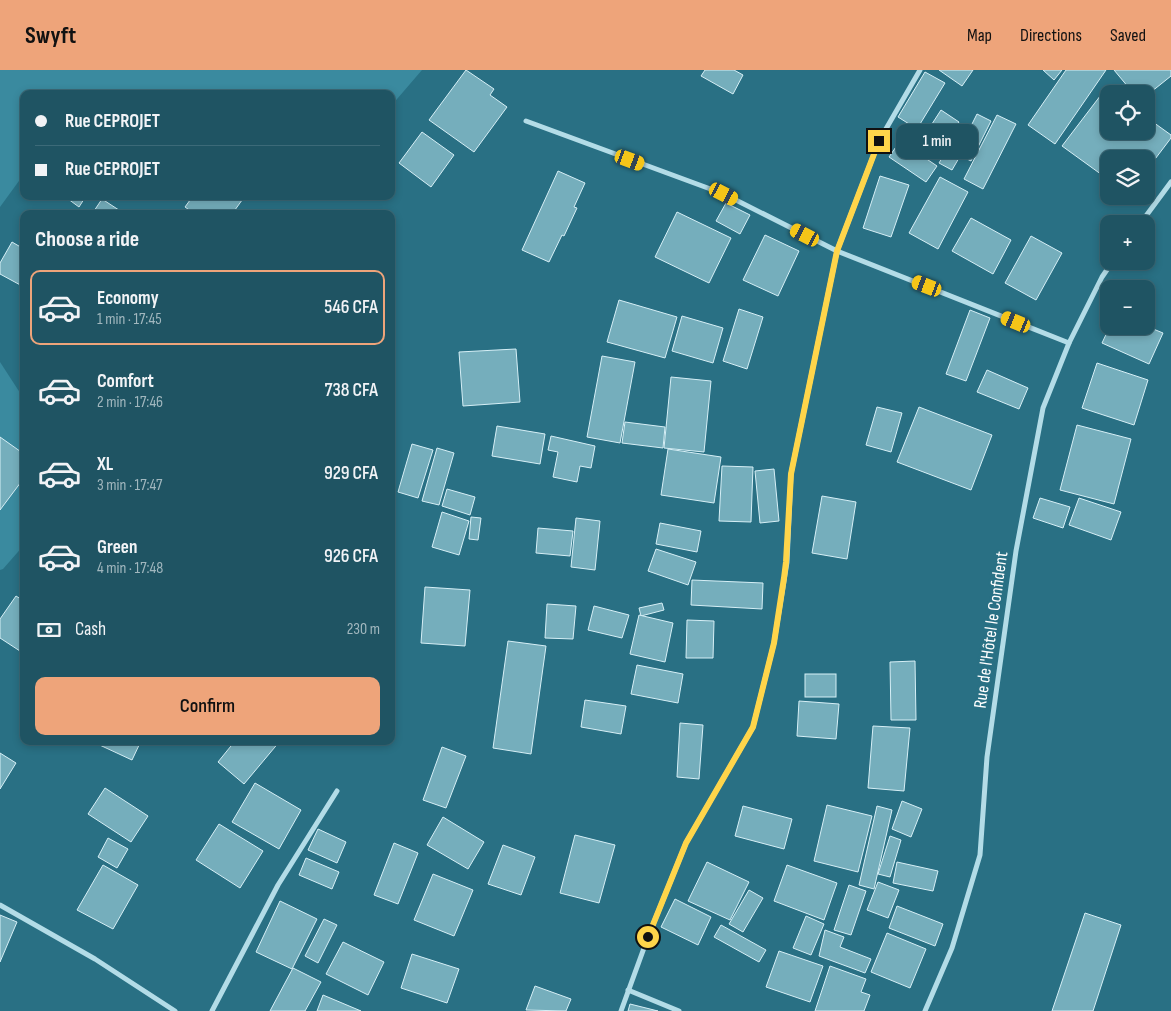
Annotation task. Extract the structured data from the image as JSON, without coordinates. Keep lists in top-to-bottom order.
{
  "streets": {
    "street": ["Rue de l'Hôtel le Confident"]
  },
  "page": {
    "header": "Swyft",
    "nav": ["Map", "Directions", "Saved"],
    "map_buttons": ["+", "−"],
    "banner": ["Rue CEPROJET", "Rue CEPROJET"],
    "bubble": "1 min",
    "heading": "Choose a ride",
    "list": [
      {
        "name": "Economy",
        "note": "1 min · 17:45",
        "value": "546 CFA"
      },
      {
        "name": "Comfort",
        "note": "2 min · 17:46",
        "value": "738 CFA"
      },
      {
        "name": "XL",
        "note": "3 min · 17:47",
        "value": "929 CFA"
      },
      {
        "name": "Green",
        "note": "4 min · 17:48",
        "value": "926 CFA"
      }
    ],
    "pay": ["Cash", "230 m"],
    "buttons": "Confirm"
  }
}
